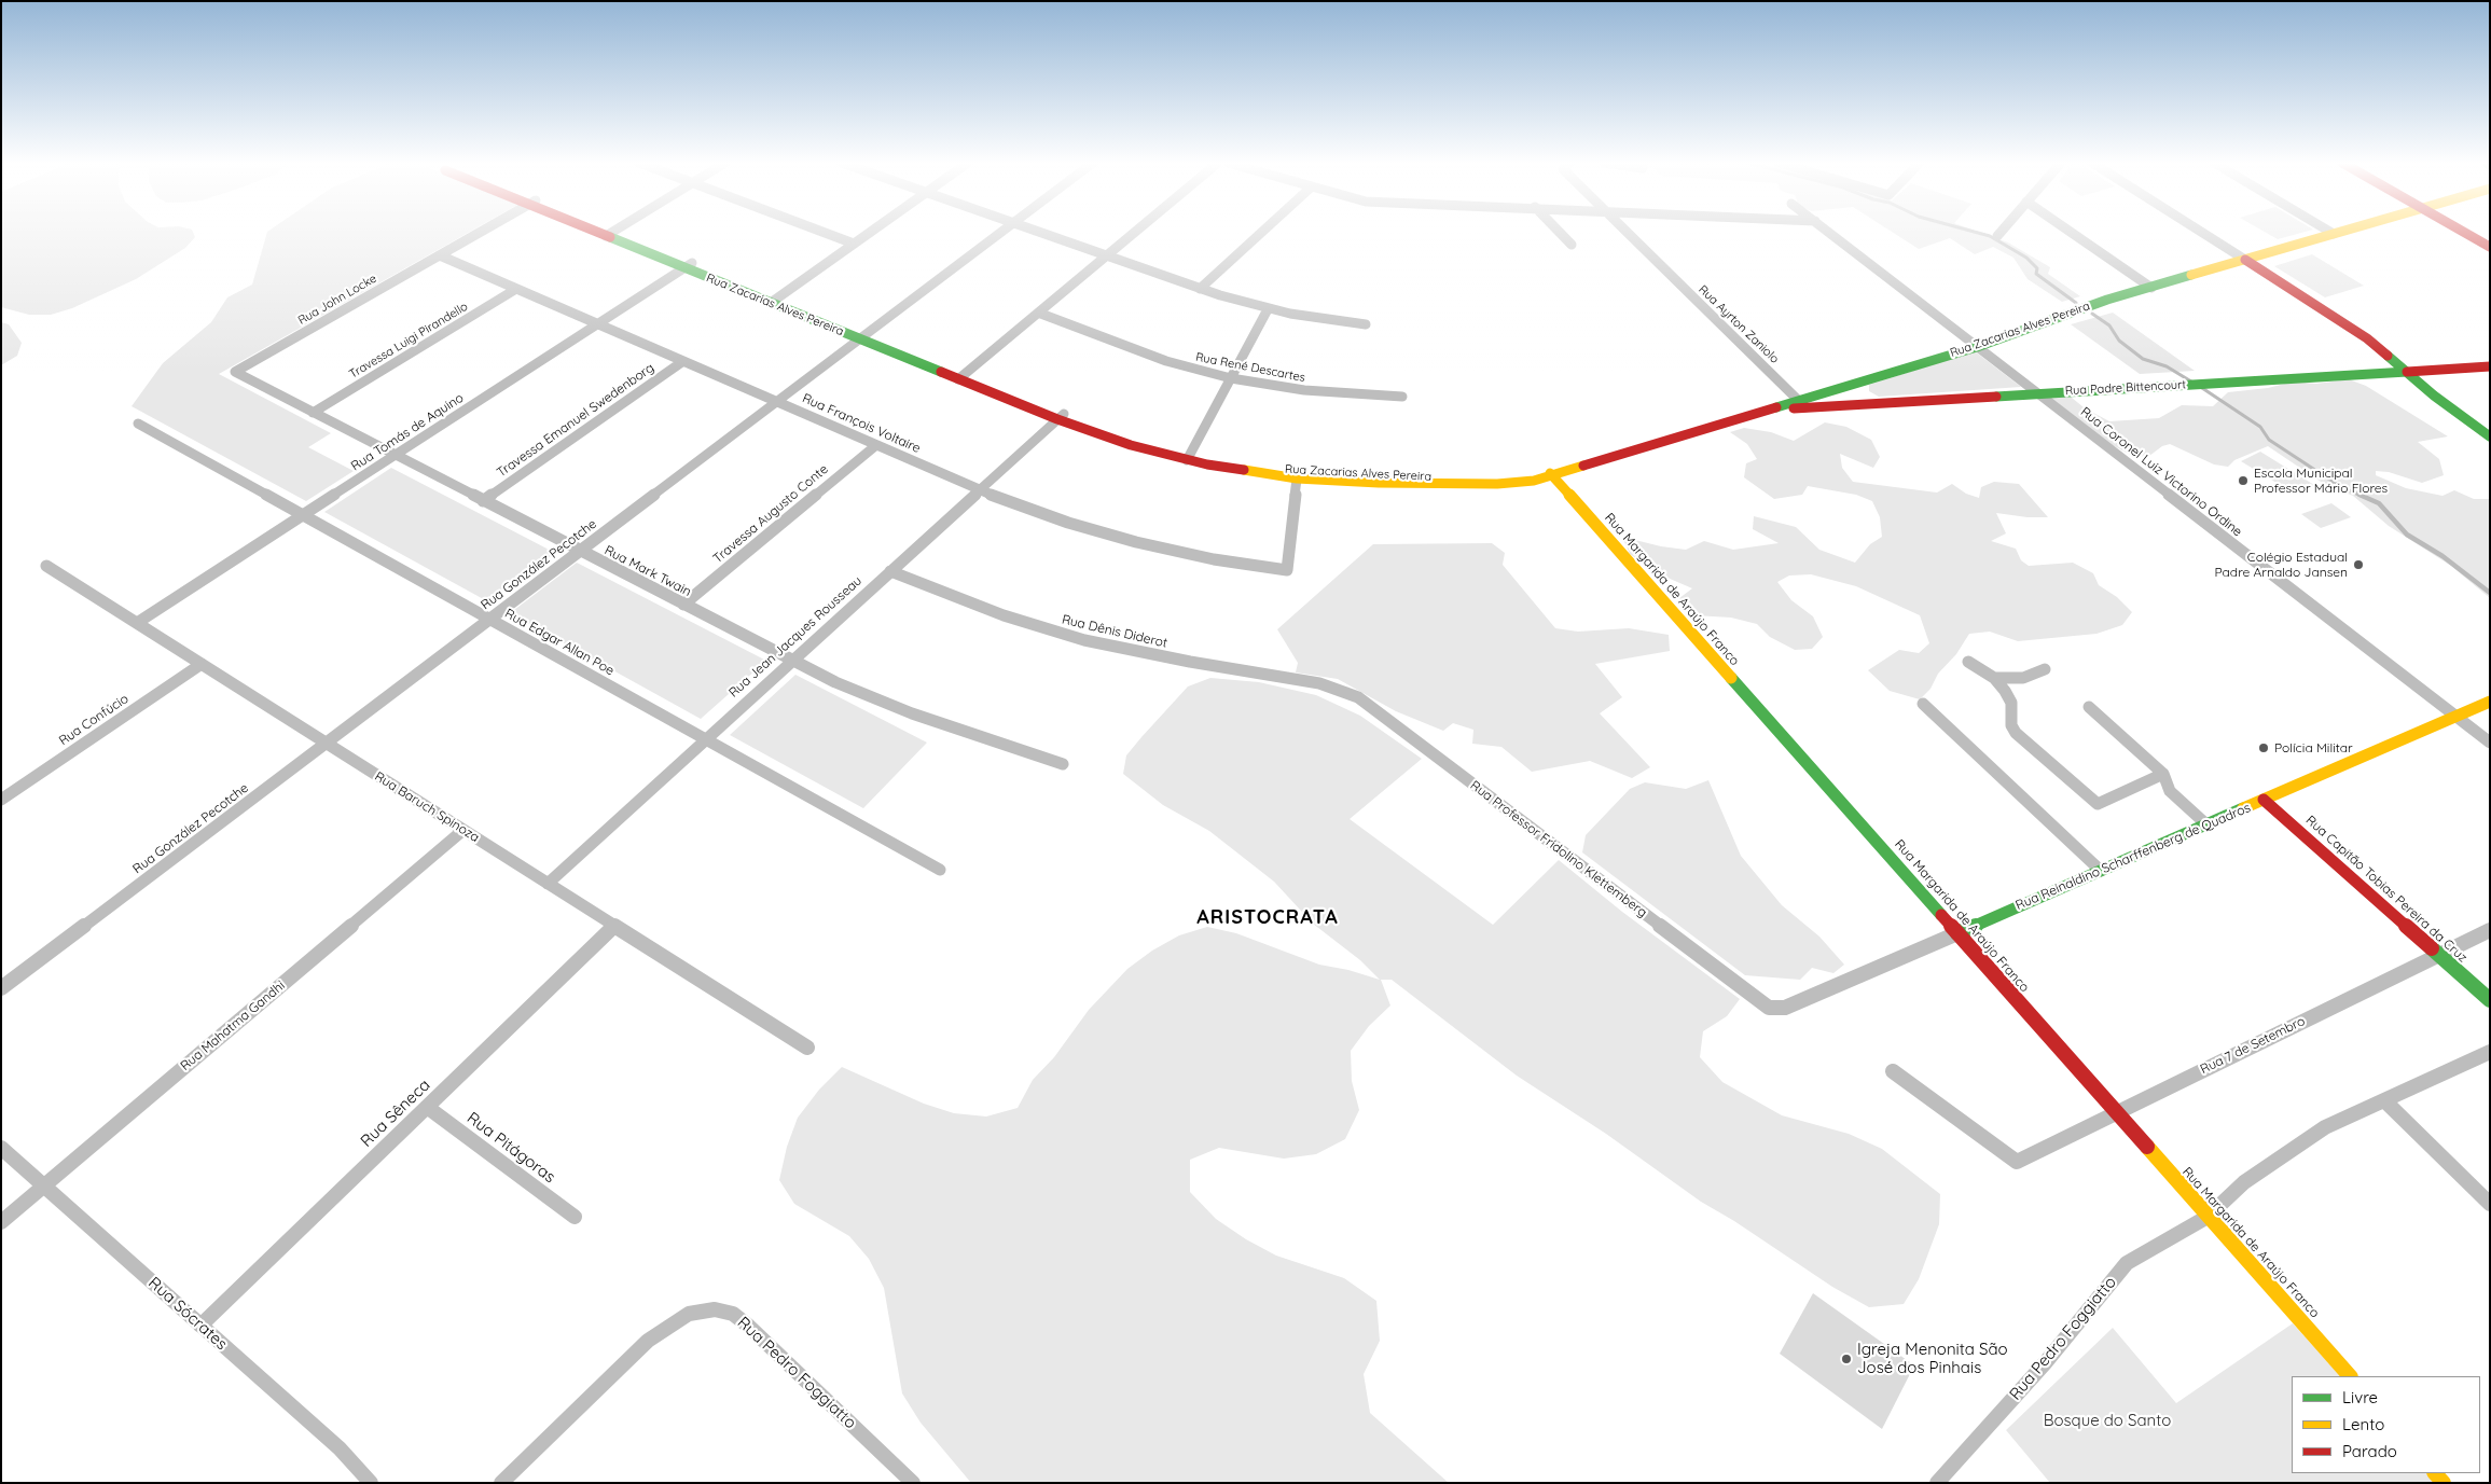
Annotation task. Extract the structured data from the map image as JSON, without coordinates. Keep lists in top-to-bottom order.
{
  "streets": {
    "main road": [
      "Rua Zacarias Alves Pereira",
      "Rua Padre Bittencourt",
      "Rua Margarida de Araújo Franco",
      "Rua Reinaldino Scharffenberg de Quadros",
      "Rua Capitão Tobias Pereira da Cruz"
    ],
    "street": [
      "Rua John Locke",
      "Rua Ayrton Zaniolo",
      "Travessa Luigi Pirandello",
      "Rua René Descartes",
      "Travessa Emanuel Swedenborg",
      "Rua François Voltaire",
      "Rua Tomás de Aquino",
      "Rua Coronel Luiz Victorino Ordine",
      "Travessa Augusto Conte",
      "Rua González Pecotche",
      "Rua Mark Twain",
      "Rua Dênis Diderot",
      "Rua Jean Jacques Rousseau",
      "Rua Edgar Allan Poe",
      "Rua Confúcio",
      "Rua Baruch Spinoza",
      "Rua Professor Fridolino Klettemberg",
      "Rua Mahatma Gandhi",
      "Rua 7 de Setembro",
      "Rua Sêneca",
      "Rua Pitágoras",
      "Rua Sócrates",
      "Rua Pedro Foggiatto"
    ]
  },
  "crossings": [
    ["Rua John Locke", "Rua François Voltaire"],
    ["Rua John Locke", "Rua Mark Twain"],
    ["Rua Zacarias Alves Pereira", "Rua Ayrton Zaniolo"],
    ["Rua Zacarias Alves Pereira", "Rua Padre Bittencourt"],
    ["Rua Zacarias Alves Pereira", "Rua François Voltaire"],
    ["Rua Zacarias Alves Pereira", "Rua Tomás de Aquino"],
    ["Rua Zacarias Alves Pereira", "Rua Coronel Luiz Victorino Ordine"],
    ["Rua Zacarias Alves Pereira", "Rua González Pecotche"],
    ["Rua Zacarias Alves Pereira", "Rua Margarida de Araújo Franco"],
    ["Rua Zacarias Alves Pereira", "Rua Jean Jacques Rousseau"],
    ["Rua Ayrton Zaniolo", "Rua Padre Bittencourt"],
    ["Travessa Luigi Pirandello", "Rua François Voltaire"],
    ["Travessa Luigi Pirandello", "Rua Mark Twain"],
    ["Rua Padre Bittencourt", "Rua Coronel Luiz Victorino Ordine"],
    ["Travessa Emanuel Swedenborg", "Rua François Voltaire"],
    ["Travessa Emanuel Swedenborg", "Rua Mark Twain"],
    ["Rua François Voltaire", "Rua Tomás de Aquino"],
    ["Rua François Voltaire", "Travessa Augusto Conte"],
    ["Rua François Voltaire", "Rua González Pecotche"],
    ["Rua François Voltaire", "Rua Jean Jacques Rousseau"],
    ["Rua Tomás de Aquino", "Rua Mark Twain"],
    ["Rua Tomás de Aquino", "Rua Edgar Allan Poe"],
    ["Rua Tomás de Aquino", "Rua Baruch Spinoza"],
    ["Rua Coronel Luiz Victorino Ordine", "Rua Reinaldino Scharffenberg de Quadros"],
    ["Travessa Augusto Conte", "Rua Mark Twain"],
    ["Rua González Pecotche", "Rua Mark Twain"],
    ["Rua González Pecotche", "Rua Edgar Allan Poe"],
    ["Rua González Pecotche", "Rua Baruch Spinoza"],
    ["Rua Mark Twain", "Rua Jean Jacques Rousseau"],
    ["Rua Margarida de Araújo Franco", "Rua Reinaldino Scharffenberg de Quadros"],
    ["Rua Margarida de Araújo Franco", "Rua 7 de Setembro"],
    ["Rua Margarida de Araújo Franco", "Rua Pedro Foggiatto"],
    ["Rua Dênis Diderot", "Rua Jean Jacques Rousseau"],
    ["Rua Dênis Diderot", "Rua Professor Fridolino Klettemberg"],
    ["Rua Jean Jacques Rousseau", "Rua Edgar Allan Poe"],
    ["Rua Jean Jacques Rousseau", "Rua Baruch Spinoza"],
    ["Rua Confúcio", "Rua Baruch Spinoza"],
    ["Rua Baruch Spinoza", "Rua Mahatma Gandhi"],
    ["Rua Baruch Spinoza", "Rua Sêneca"],
    ["Rua Professor Fridolino Klettemberg", "Rua Reinaldino Scharffenberg de Quadros"],
    ["Rua Reinaldino Scharffenberg de Quadros", "Rua Capitão Tobias Pereira da Cruz"],
    ["Rua Capitão Tobias Pereira da Cruz", "Rua 7 de Setembro"],
    ["Rua Mahatma Gandhi", "Rua Sócrates"],
    ["Rua Sêneca", "Rua Pitágoras"],
    ["Rua Sêneca", "Rua Sócrates"]
  ],
  "districts": ["ARISTOCRATA"],
  "parks": ["Bosque do Santo"],
  "places": [
    "Escola Municipal Professor Mário Flores",
    "Colégio Estadual Padre Arnaldo Jansen",
    "Polícia Militar",
    "Igreja Menonita São José dos Pinhais"
  ],
  "legend": ["Livre", "Lento", "Parado"]
}
